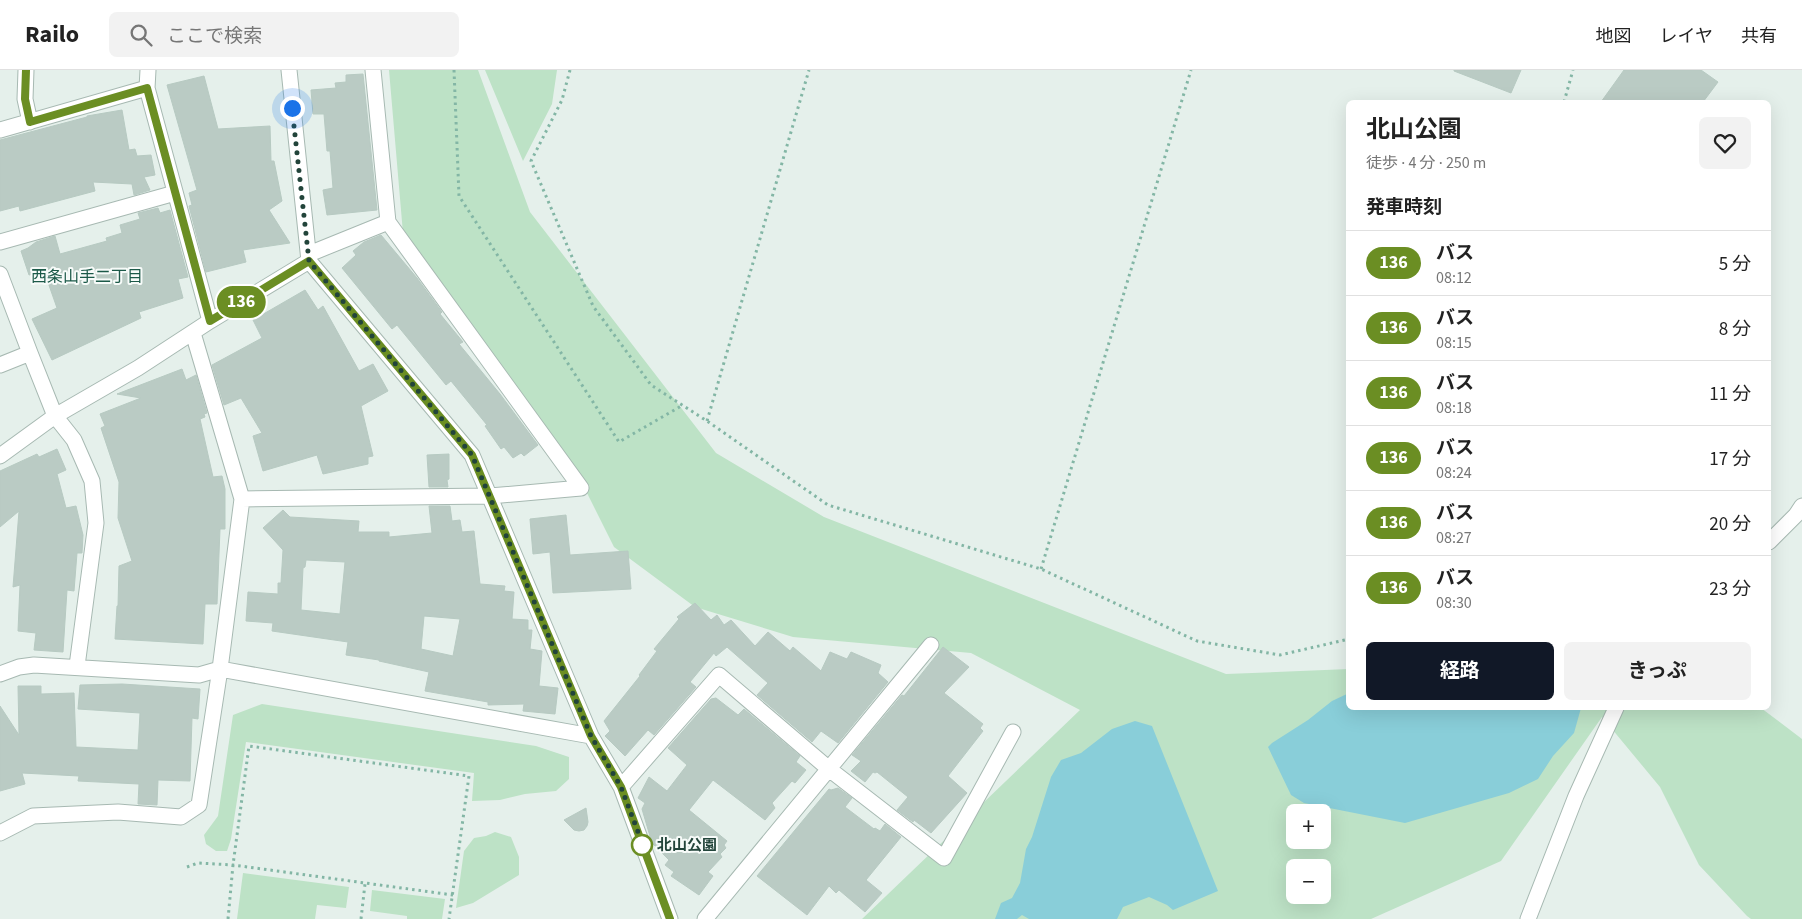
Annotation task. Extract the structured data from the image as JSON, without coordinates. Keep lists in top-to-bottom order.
{
  "districts": ["西条山手二丁目"],
  "places": ["北山公園"],
  "lines": ["bus line 136"],
  "page": {
    "header": "Railo",
    "search": "ここで検索",
    "nav": ["地図", "レイヤ", "共有"],
    "on_map": "136",
    "heading": [
      ["北山公園", "徒歩 · 4 分 · 250 m"],
      "発車時刻"
    ],
    "list": [
      {
        "mark": "136",
        "name": "バス",
        "note": "08:12",
        "value": "5 分"
      },
      {
        "mark": "136",
        "name": "バス",
        "note": "08:15",
        "value": "8 分"
      },
      {
        "mark": "136",
        "name": "バス",
        "note": "08:18",
        "value": "11 分"
      },
      {
        "mark": "136",
        "name": "バス",
        "note": "08:24",
        "value": "17 分"
      },
      {
        "mark": "136",
        "name": "バス",
        "note": "08:27",
        "value": "20 分"
      },
      {
        "mark": "136",
        "name": "バス",
        "note": "08:30",
        "value": "23 分"
      }
    ],
    "buttons": ["経路", "きっぷ"],
    "map_buttons": ["+", "−"]
  }
}
